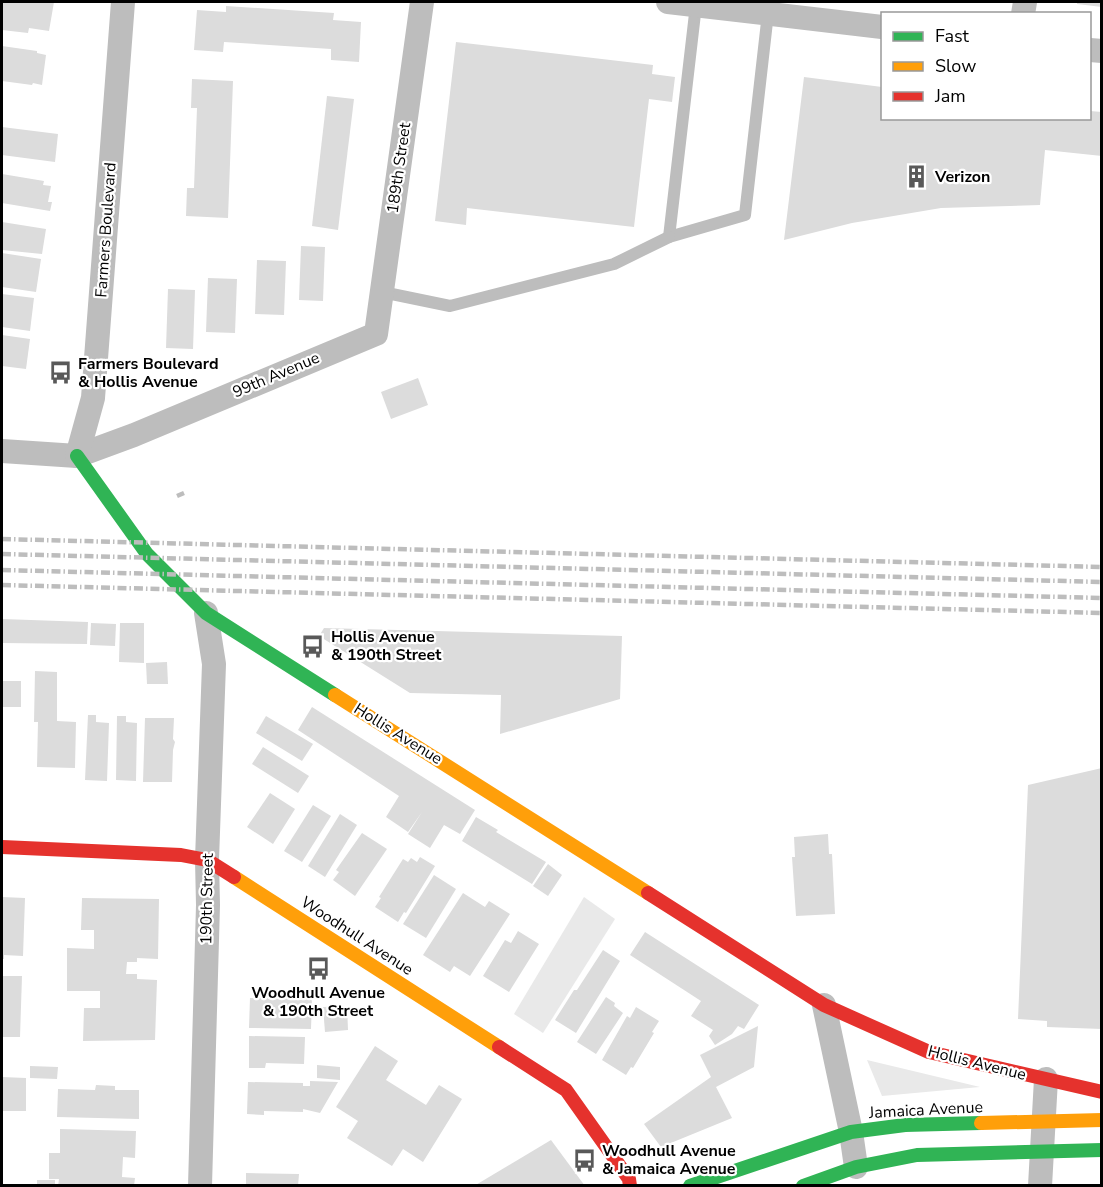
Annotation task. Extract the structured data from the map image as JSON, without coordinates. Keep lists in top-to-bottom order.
{
  "streets": {
    "street": [
      "189th Street",
      "Farmers Boulevard",
      "99th Avenue",
      "Hollis Avenue",
      "190th Street",
      "Woodhull Avenue",
      "Jamaica Avenue"
    ]
  },
  "crossings": [
    ["189th Street", "99th Avenue"],
    ["Farmers Boulevard", "99th Avenue"],
    ["Farmers Boulevard", "Hollis Avenue"],
    ["99th Avenue", "Hollis Avenue"],
    ["Hollis Avenue", "190th Street"],
    ["190th Street", "Woodhull Avenue"]
  ],
  "places": {
    "building": ["Verizon"],
    "bus stop": [
      "Farmers Boulevard & Hollis Avenue",
      "Hollis Avenue & 190th Street",
      "Woodhull Avenue & 190th Street",
      "Woodhull Avenue & Jamaica Avenue"
    ]
  },
  "legend": ["Fast", "Slow", "Jam"]
}
